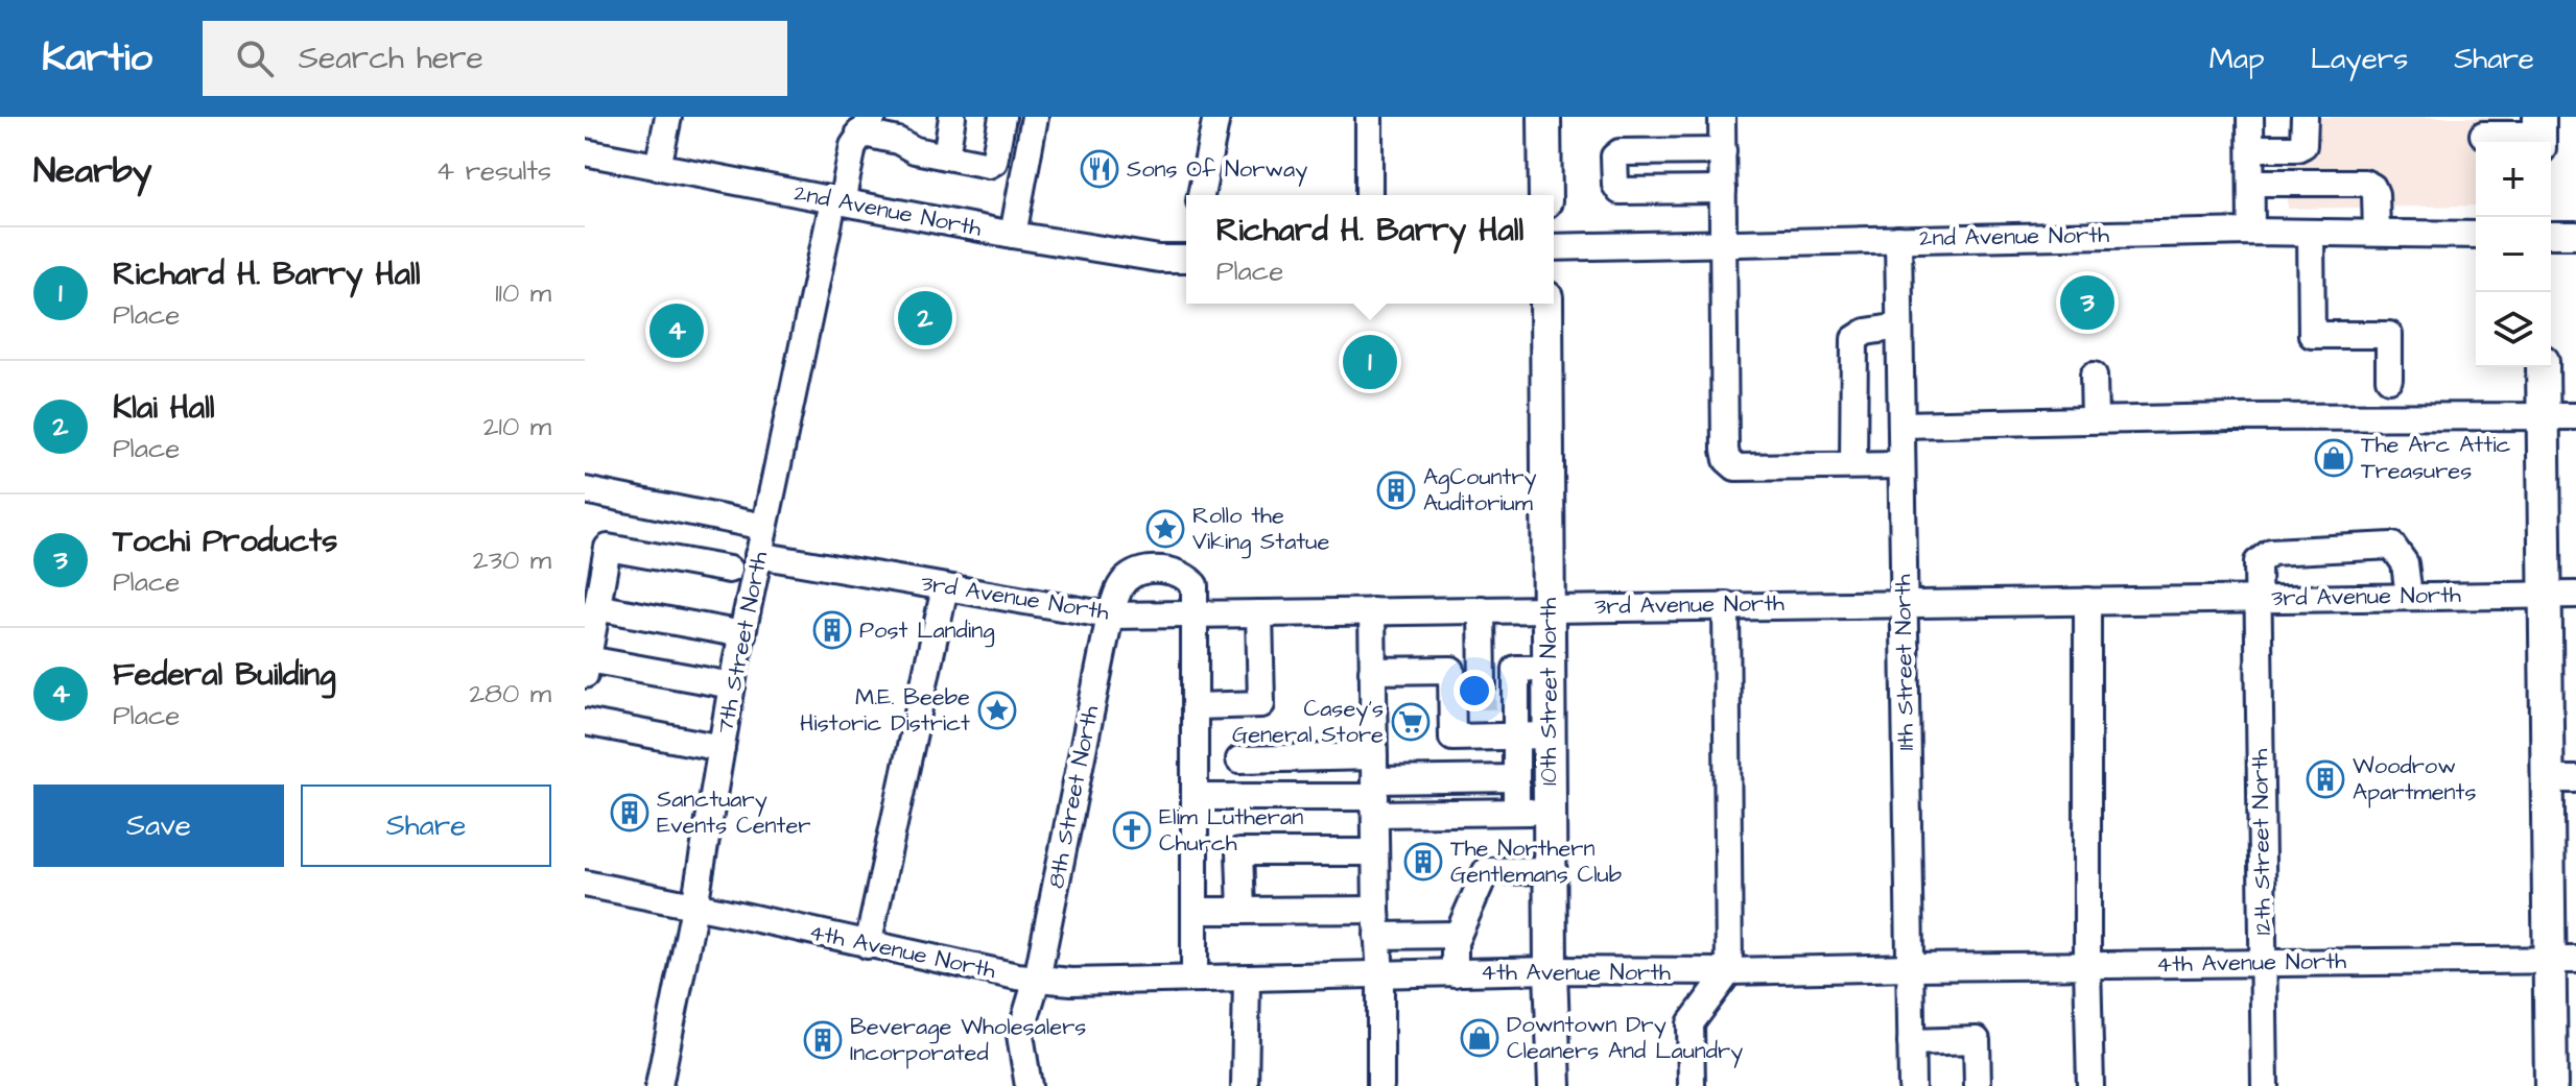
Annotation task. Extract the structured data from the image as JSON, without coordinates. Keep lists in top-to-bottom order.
{
  "streets": {
    "main road": ["10th Street North"],
    "street": [
      "2nd Avenue North",
      "3rd Avenue North",
      "7th Street North",
      "11th Street North",
      "8th Street North",
      "12th Street North",
      "4th Avenue North"
    ]
  },
  "crossings": [
    ["2nd Avenue North", "7th Street North"],
    ["2nd Avenue North", "11th Street North"],
    ["3rd Avenue North", "7th Street North"],
    ["3rd Avenue North", "11th Street North"],
    ["3rd Avenue North", "10th Street North"],
    ["3rd Avenue North", "8th Street North"],
    ["3rd Avenue North", "12th Street North"],
    ["7th Street North", "4th Avenue North"],
    ["11th Street North", "4th Avenue North"],
    ["10th Street North", "4th Avenue North"],
    ["8th Street North", "4th Avenue North"],
    ["12th Street North", "4th Avenue North"]
  ],
  "places": {
    "restaurant": ["Sons Of Norway"],
    "shop": ["The Arc Attic Treasures", "Downtown Dry Cleaners And Laundry"],
    "building": [
      "AgCountry Auditorium",
      "Post Landing",
      "Woodrow Apartments",
      "Sanctuary Events Center",
      "The Northern Gentlemans Club",
      "Beverage Wholesalers Incorporated"
    ],
    "place": ["Rollo the Viking Statue", "M.E. Beebe Historic District"],
    "supermarket": ["Casey's General Store"],
    "church": ["Elim Lutheran Church"]
  },
  "page": {
    "header": "Kartio",
    "search": "Search here",
    "nav": ["Map", "Layers", "Share"],
    "heading": ["Nearby", "4 results"],
    "map_buttons": ["+", "−"],
    "popup": ["Richard H. Barry Hall", "Place"],
    "list": [
      {
        "mark": "1",
        "name": "Richard H. Barry Hall",
        "note": "Place",
        "value": "110 m"
      },
      {
        "mark": "2",
        "name": "Klai Hall",
        "note": "Place",
        "value": "210 m"
      },
      {
        "mark": "3",
        "name": "Tochi Products",
        "note": "Place",
        "value": "230 m"
      },
      {
        "mark": "4",
        "name": "Federal Building",
        "note": "Place",
        "value": "280 m"
      }
    ],
    "pins": [
      "3",
      "2",
      "4",
      "1"
    ],
    "buttons": ["Save", "Share"]
  }
}
